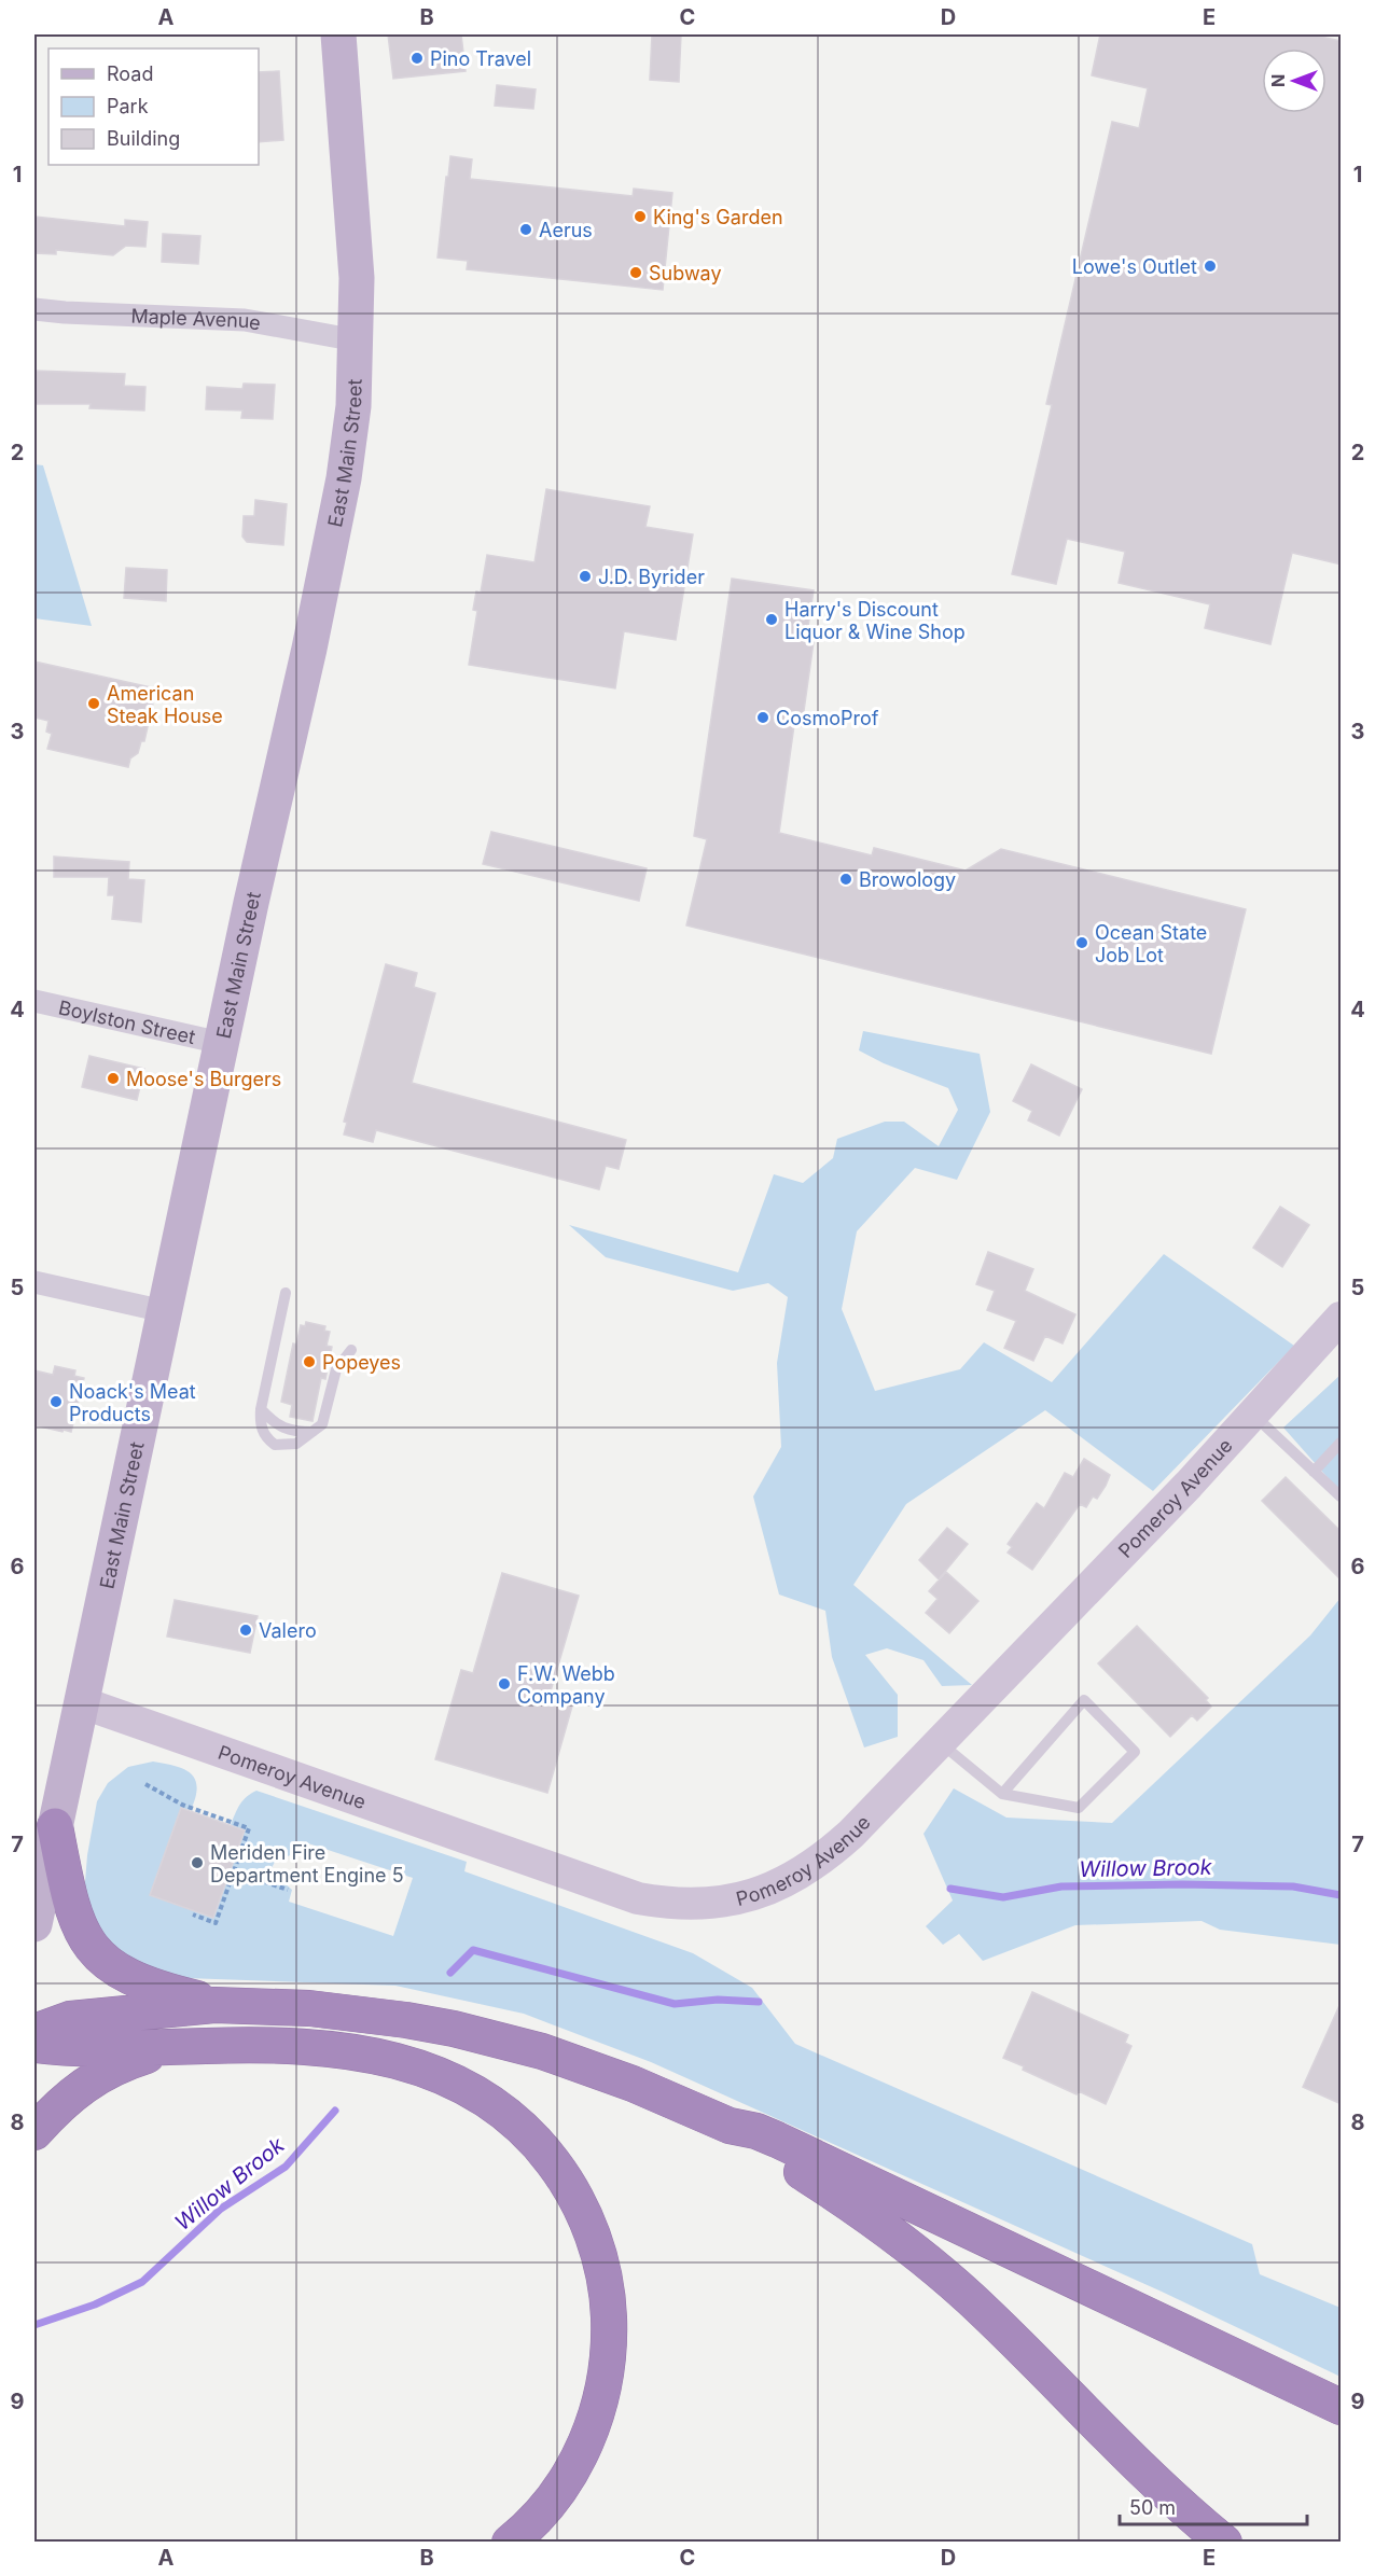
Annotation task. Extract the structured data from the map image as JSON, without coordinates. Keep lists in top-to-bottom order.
{
  "streets": {
    "main road": ["East Main Street", "Pomeroy Avenue"],
    "street": ["Maple Avenue", "Boylston Street"]
  },
  "crossings": [
    ["Maple Avenue", "East Main Street"],
    ["East Main Street", "Boylston Street"],
    ["East Main Street", "Pomeroy Avenue"]
  ],
  "water": ["Willow Brook"],
  "places": [
    "Pino Travel",
    "King's Garden",
    "Aerus",
    "Lowe's Outlet",
    "Subway",
    "J.D. Byrider",
    "Harry's Discount Liquor & Wine Shop",
    "American Steak House",
    "CosmoProf",
    "Browology",
    "Ocean State Job Lot",
    "Moose's Burgers",
    "Popeyes",
    "Noack's Meat Products",
    "Valero",
    "F.W. Webb Company",
    "Meriden Fire Department Engine 5"
  ],
  "legend": ["Road", "Park", "Building"],
  "scale_bar": "50 m",
  "north": "left",
  "grid": {
    "columns": [
      "A",
      "B",
      "C",
      "D",
      "E"
    ],
    "rows": [
      "1",
      "2",
      "3",
      "4",
      "5",
      "6",
      "7",
      "8",
      "9"
    ]
  }
}
